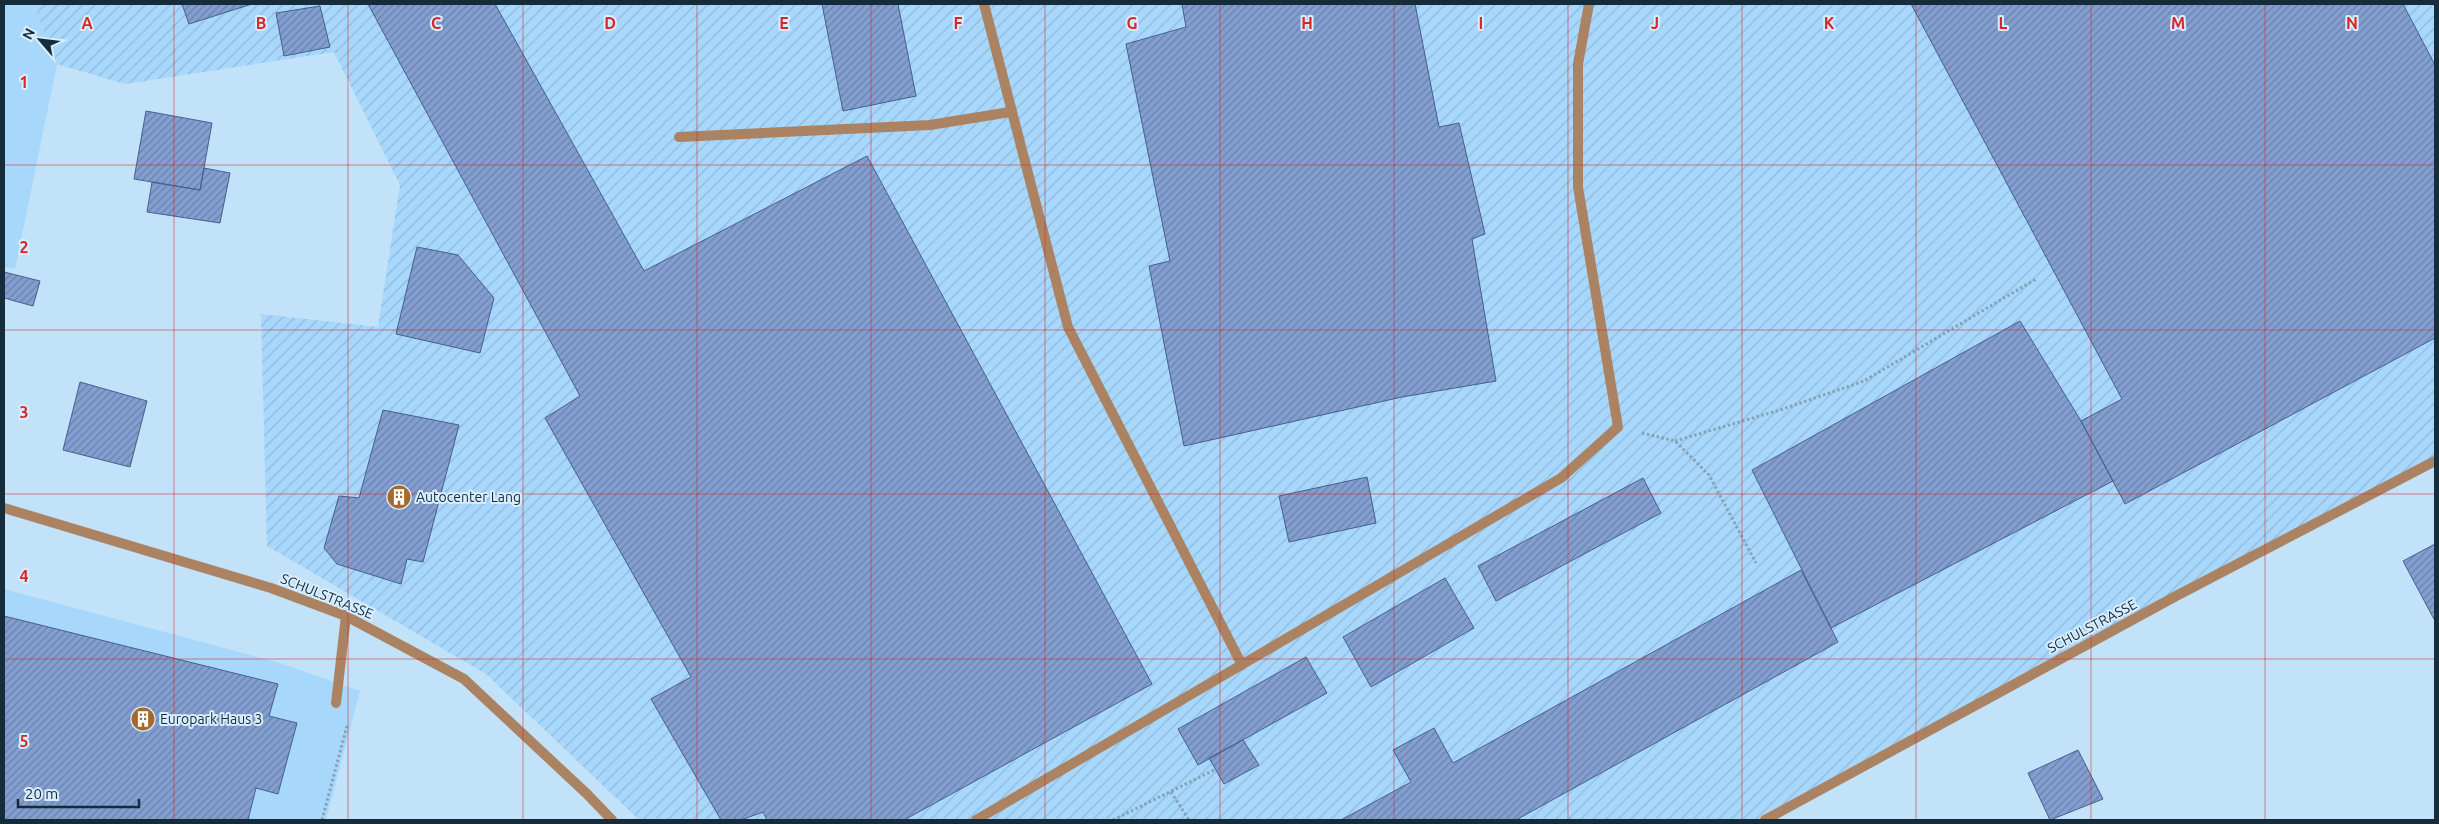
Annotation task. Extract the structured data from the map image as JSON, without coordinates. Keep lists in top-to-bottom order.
{
  "streets": {
    "street": ["SCHULSTRASSE"]
  },
  "places": {
    "building": ["Autocenter Lang", "Europark Haus 3"]
  },
  "scale_bar": "20 m",
  "north": "top left",
  "grid": {
    "columns": [
      "A",
      "B",
      "C",
      "D",
      "E",
      "F",
      "G",
      "H",
      "I",
      "J",
      "K",
      "L",
      "M",
      "N"
    ],
    "rows": [
      "1",
      "2",
      "3",
      "4",
      "5"
    ]
  }
}
